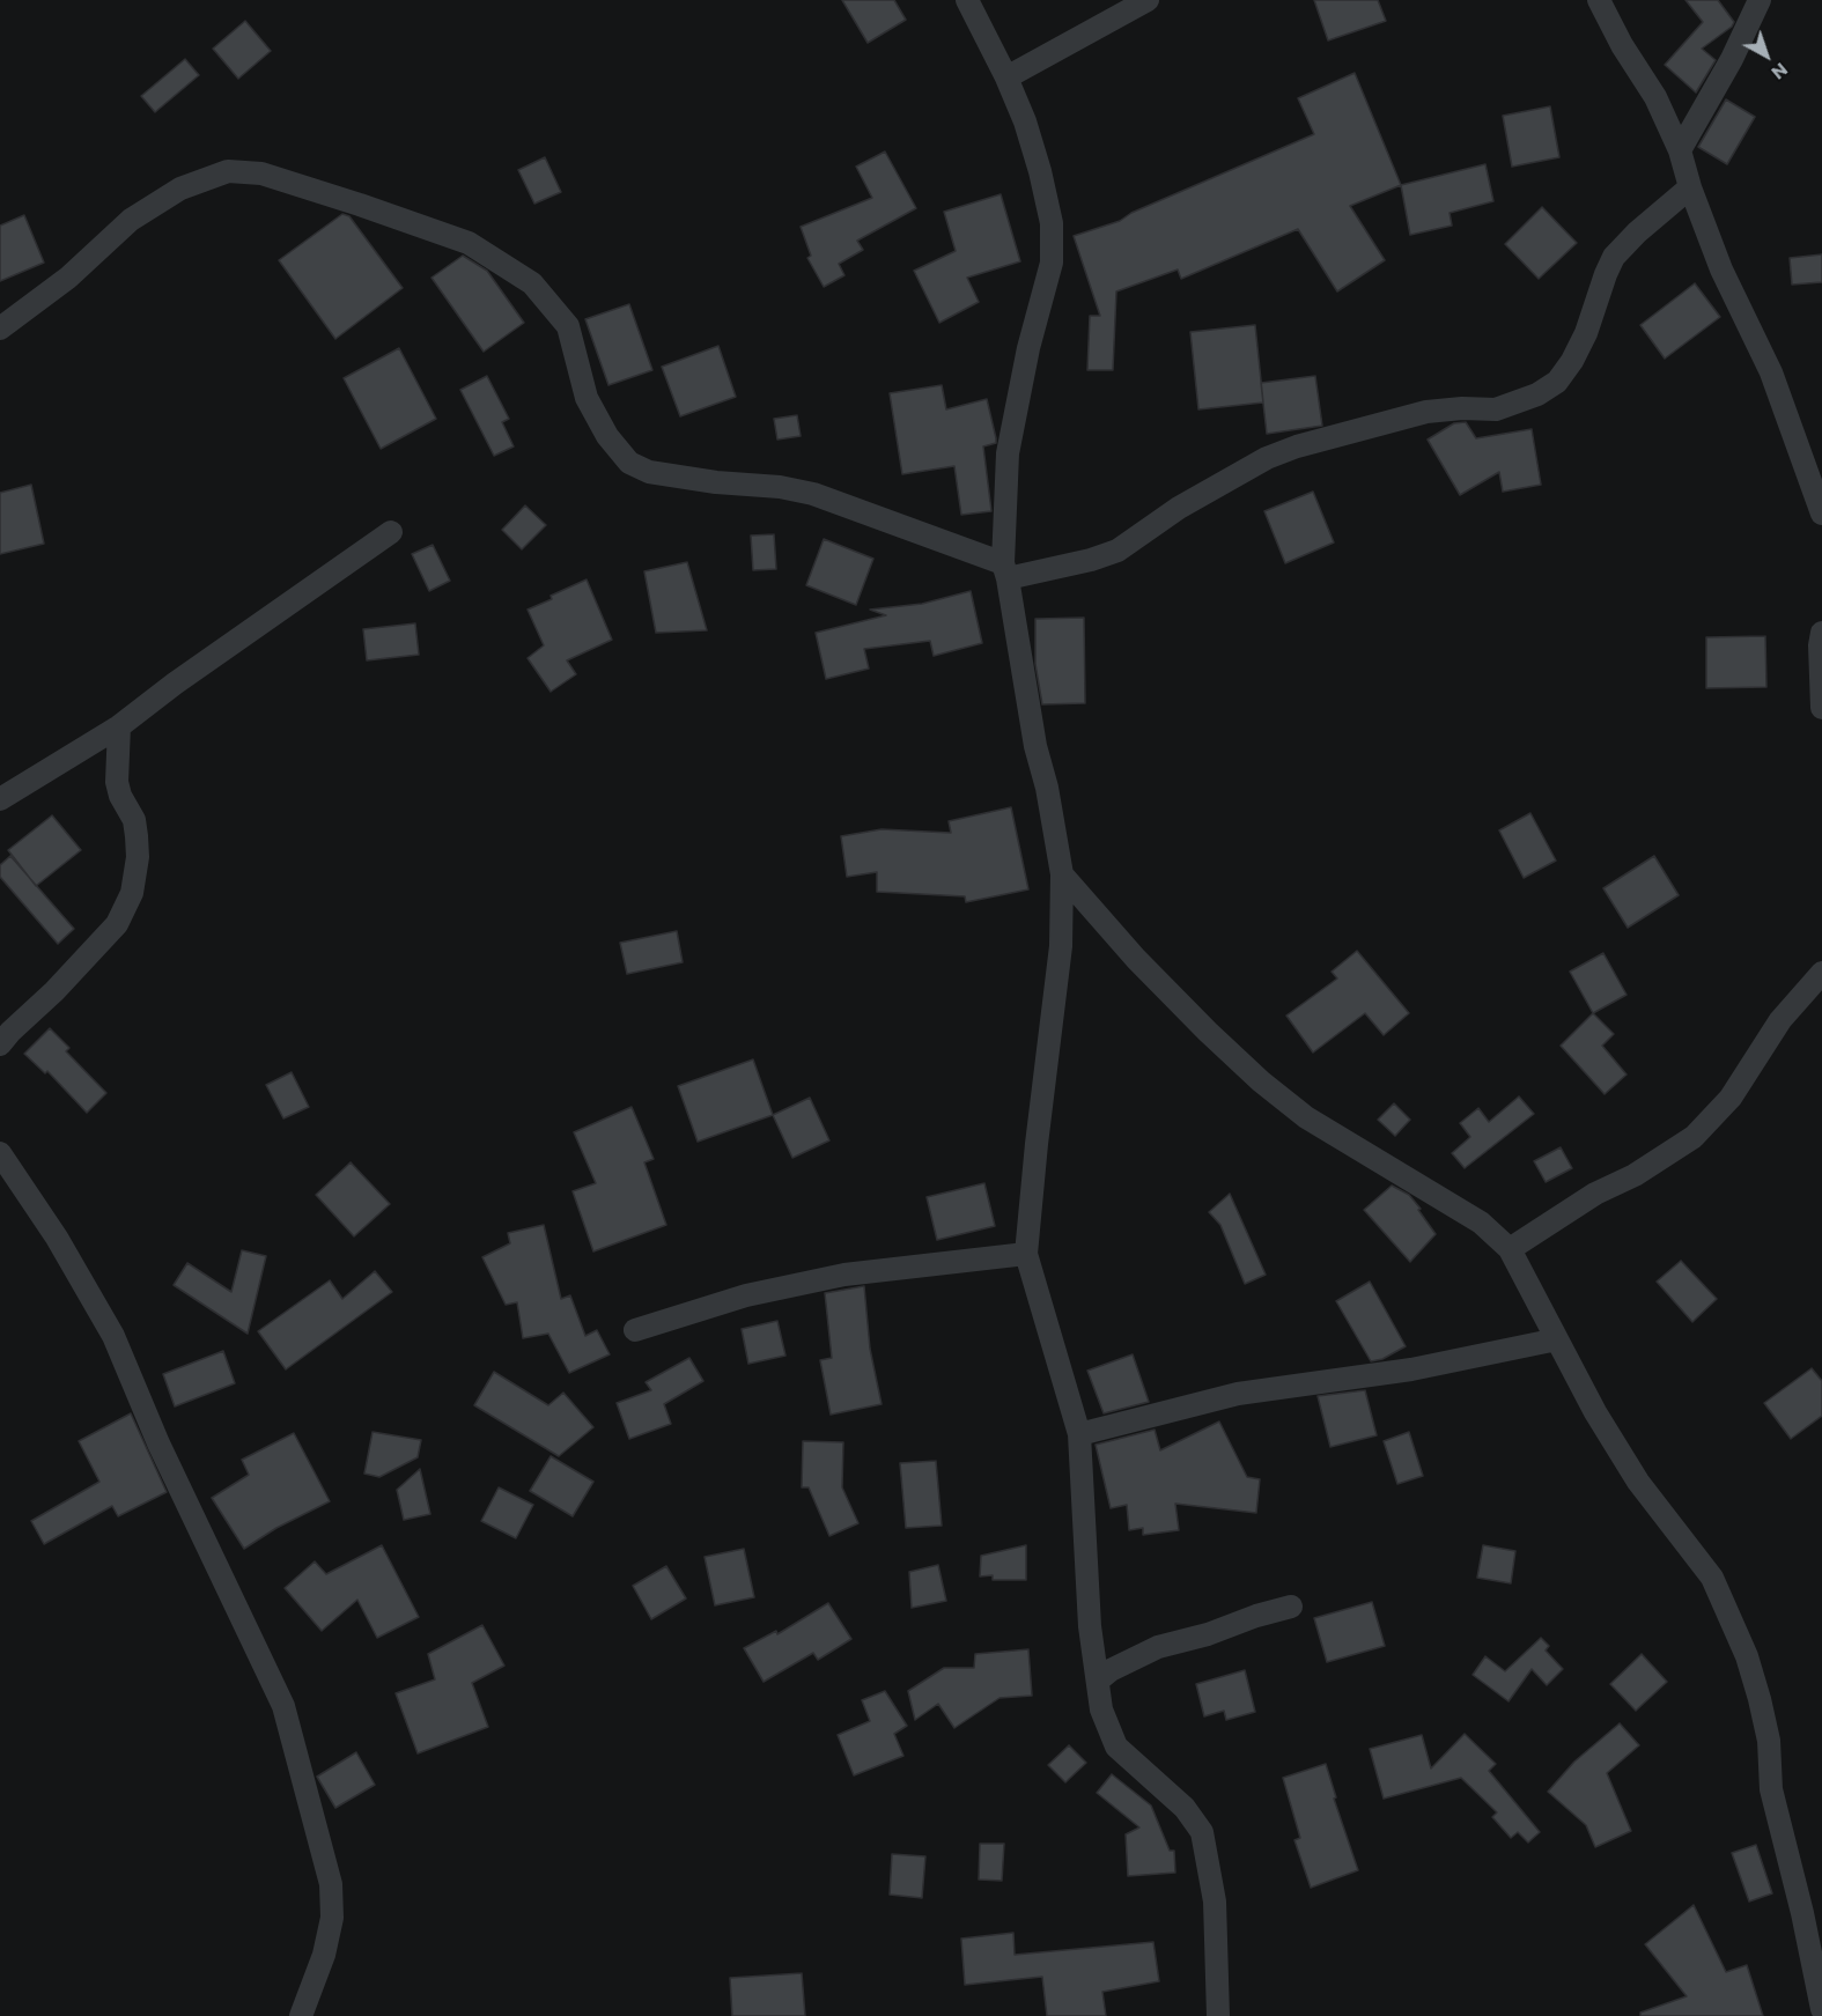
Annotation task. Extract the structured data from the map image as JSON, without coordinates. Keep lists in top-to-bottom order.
{
  "north": "bottom right"
}
